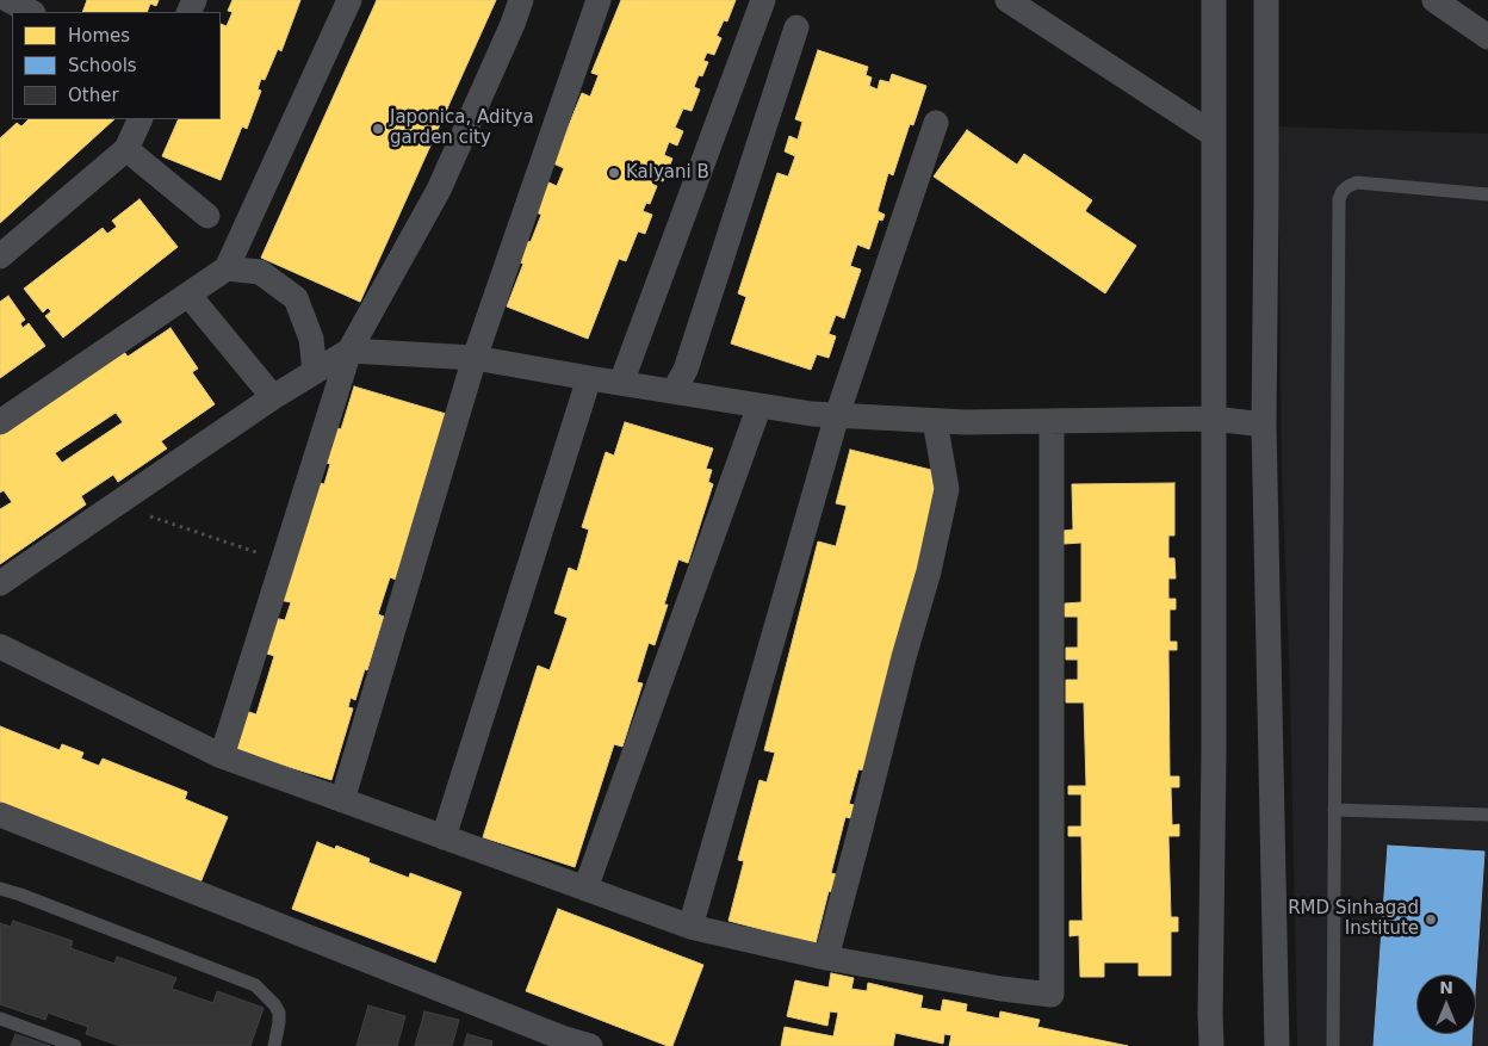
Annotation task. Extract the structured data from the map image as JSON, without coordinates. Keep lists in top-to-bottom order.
{
  "places": ["Japonica, Aditya garden city", "Kalyani B", "RMD Sinhagad Institute"],
  "legend": ["Homes", "Schools", "Other"],
  "north": "top"
}
